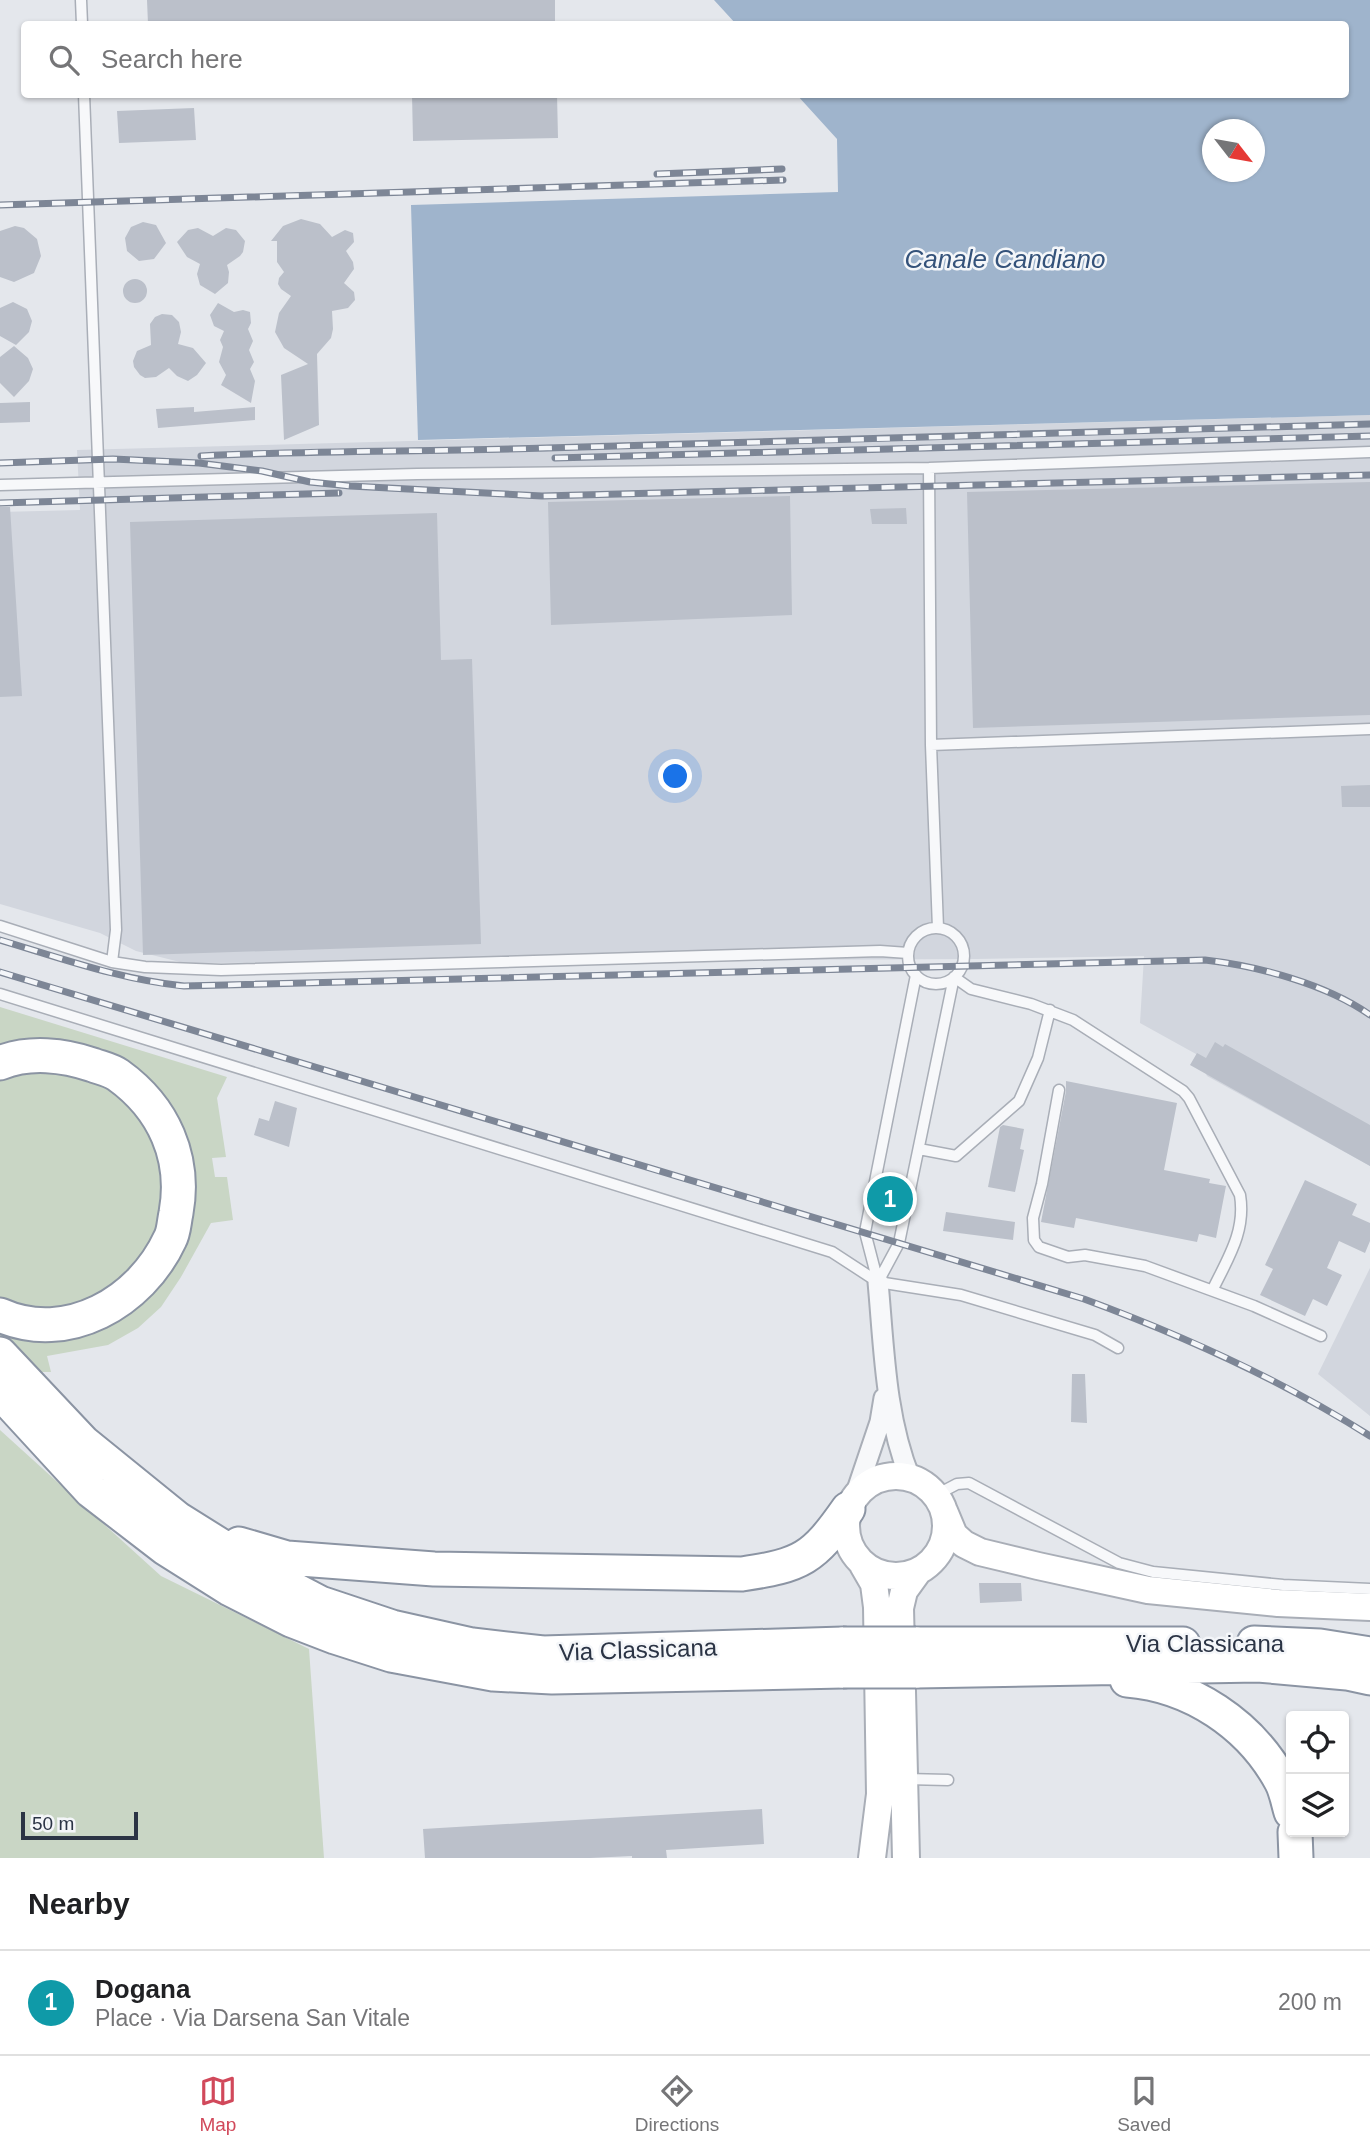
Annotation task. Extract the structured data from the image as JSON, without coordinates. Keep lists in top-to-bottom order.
{
  "streets": {
    "highway": ["Via Classicana"]
  },
  "water": ["Canale Candiano"],
  "scale_bar": "50 m",
  "north": "bottom right",
  "page": {
    "search": "Search here",
    "pins": "1",
    "scale": "50 m",
    "heading": "Nearby",
    "list": [
      {
        "mark": "1",
        "name": "Dogana",
        "note": "Place · Via Darsena San Vitale",
        "value": "200 m"
      }
    ],
    "nav": ["Map", "Directions", "Saved"]
  }
}
